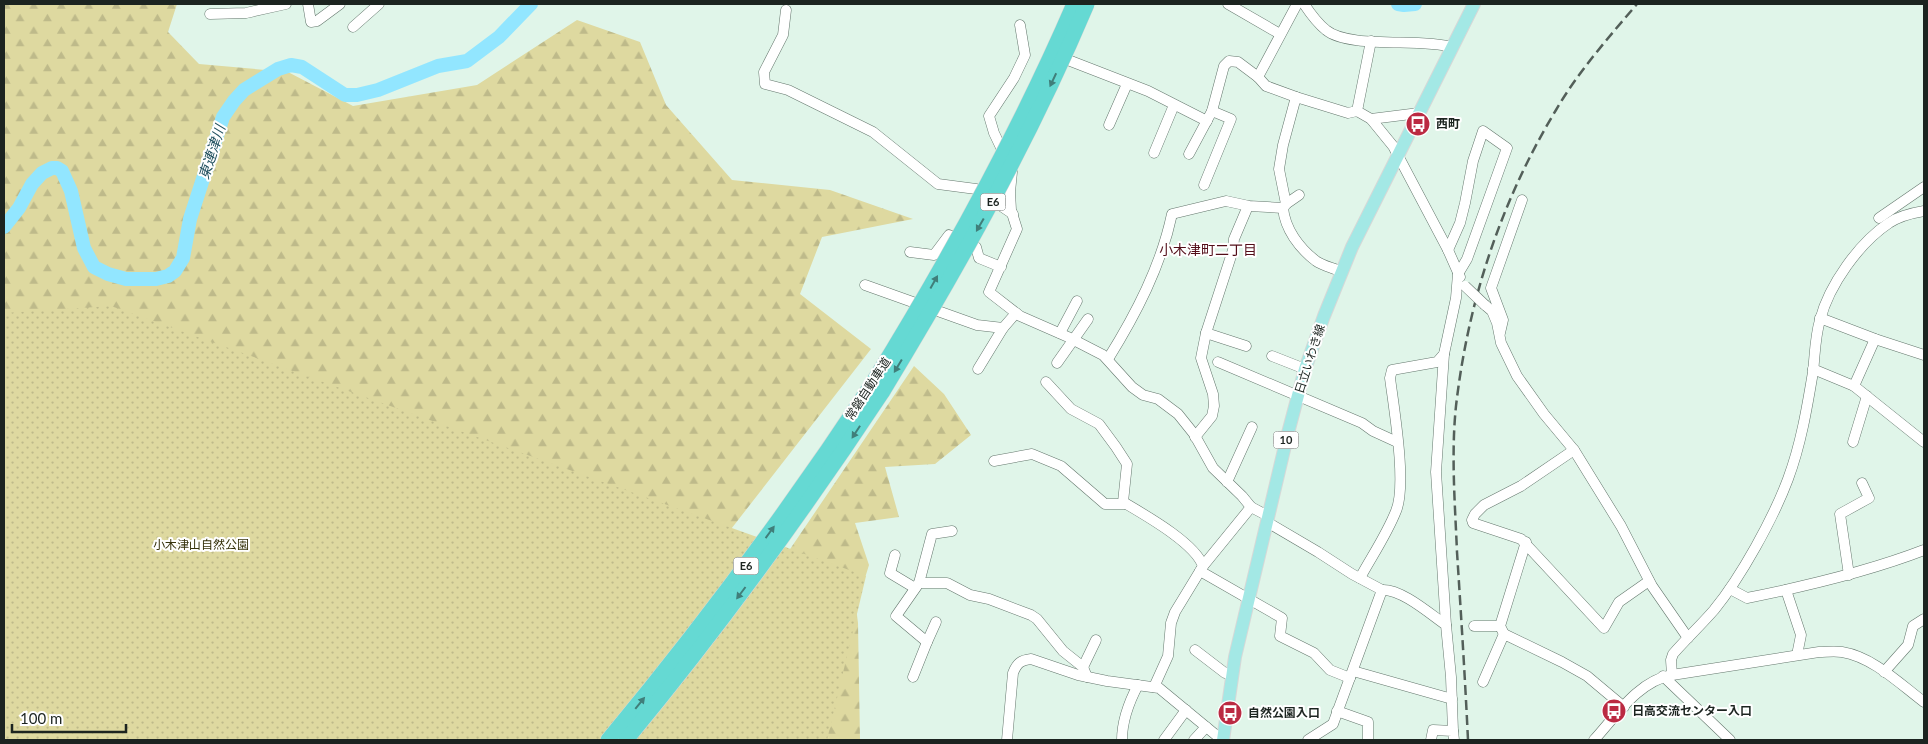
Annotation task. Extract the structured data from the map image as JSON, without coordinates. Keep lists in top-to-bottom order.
{
  "streets": {
    "highway": ["E6", "常磐自動車道"],
    "main road": ["日立いわき線", "10"]
  },
  "districts": ["小木津町二丁目"],
  "water": ["東連津川"],
  "parks": ["小木津山自然公園"],
  "places": {
    "bus stop": ["西町", "日高交流センター入口", "自然公園入口"]
  },
  "scale_bar": "100 m"
}
